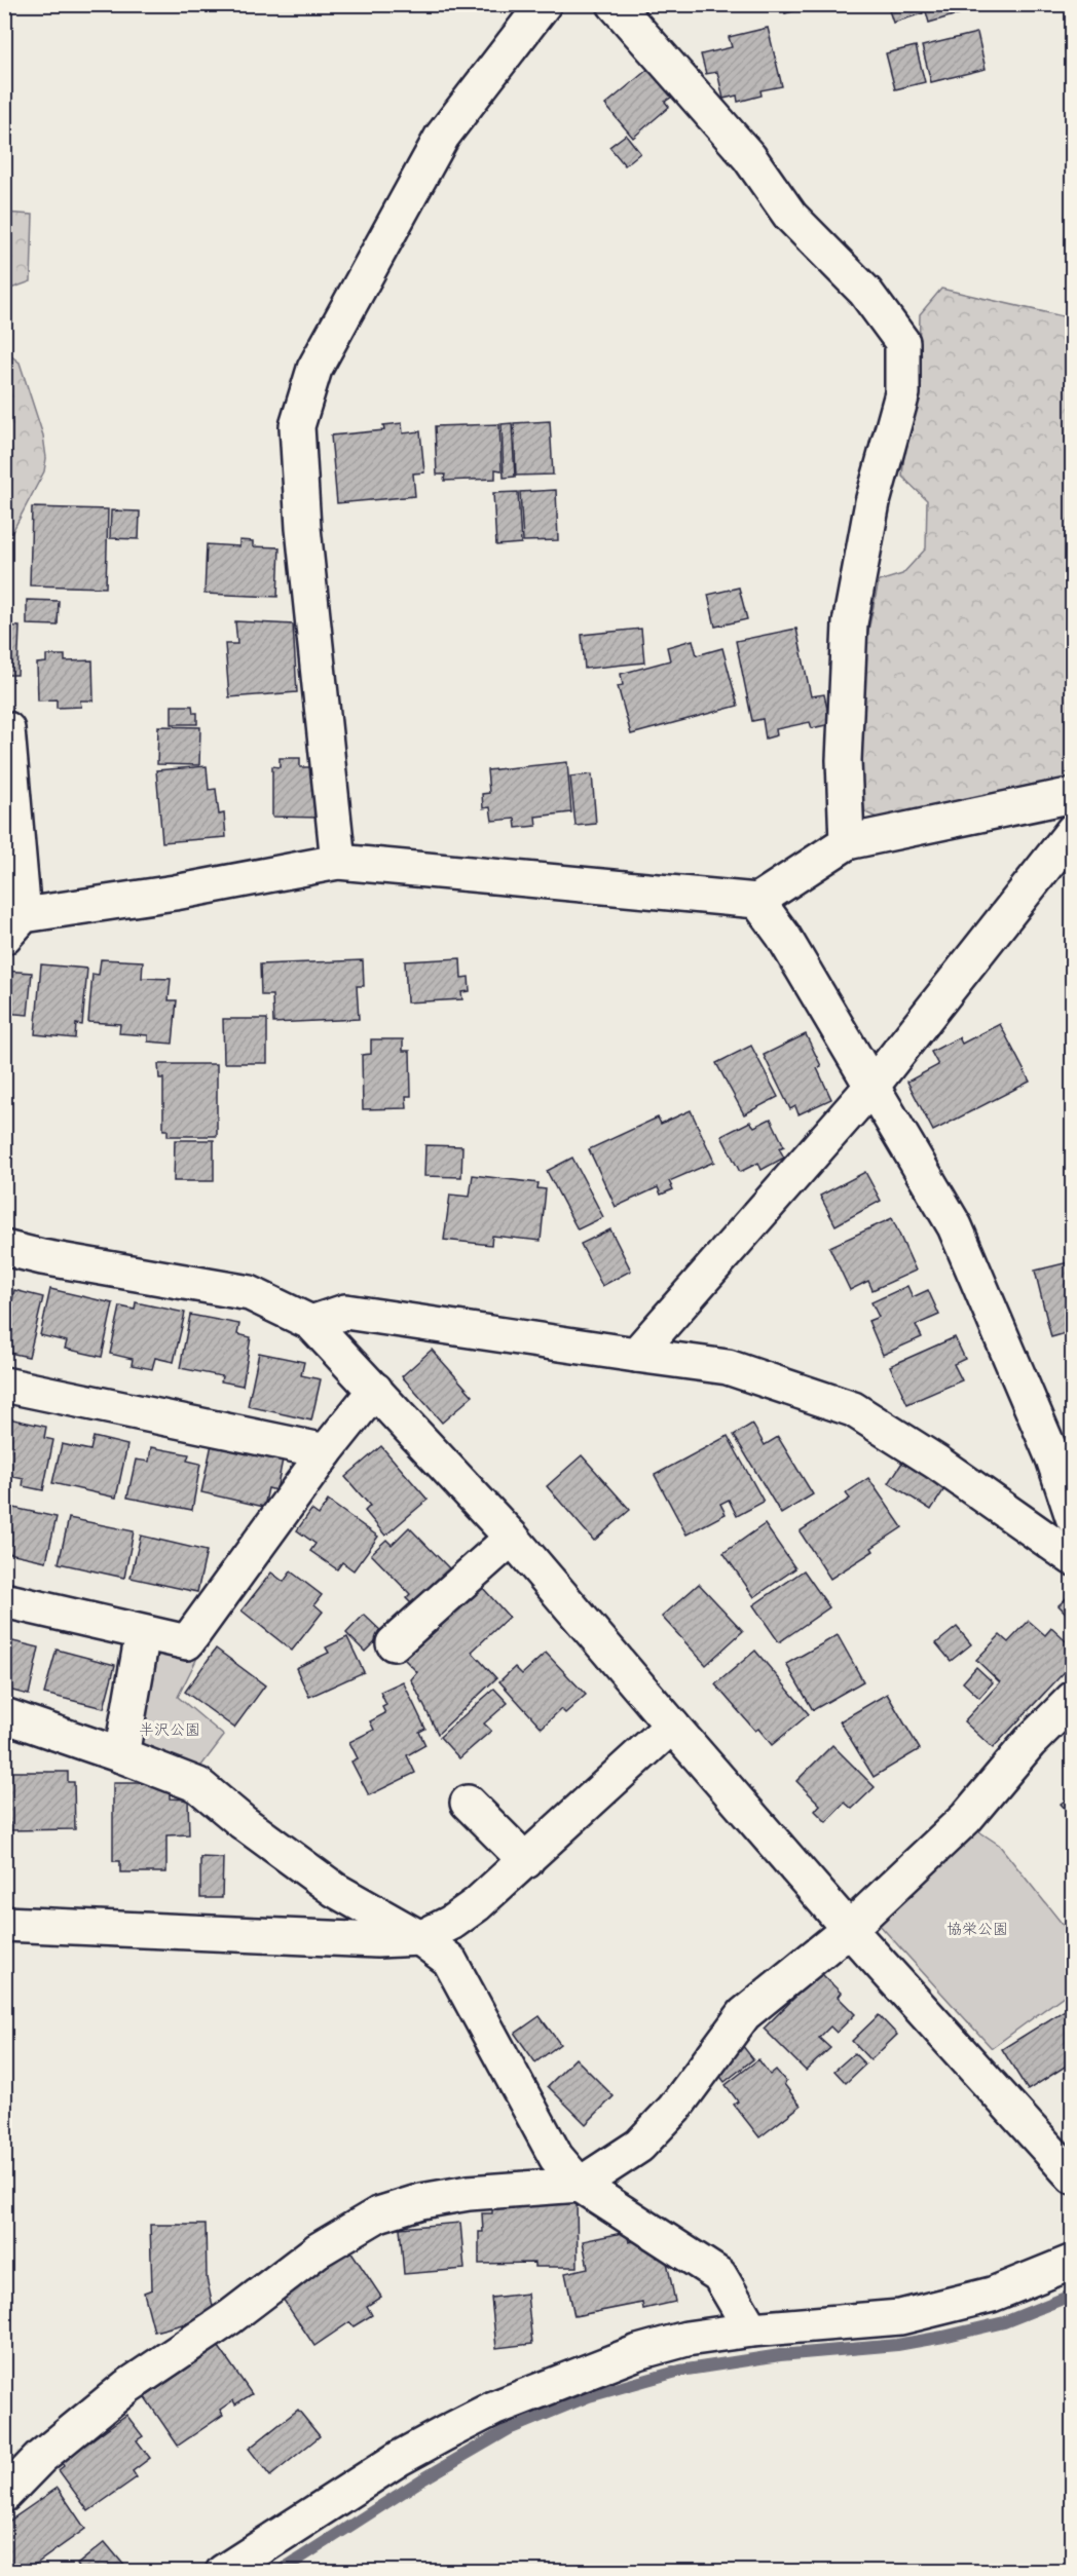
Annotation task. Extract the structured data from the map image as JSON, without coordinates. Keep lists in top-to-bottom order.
{
  "parks": ["半沢公園", "協栄公園"]
}
